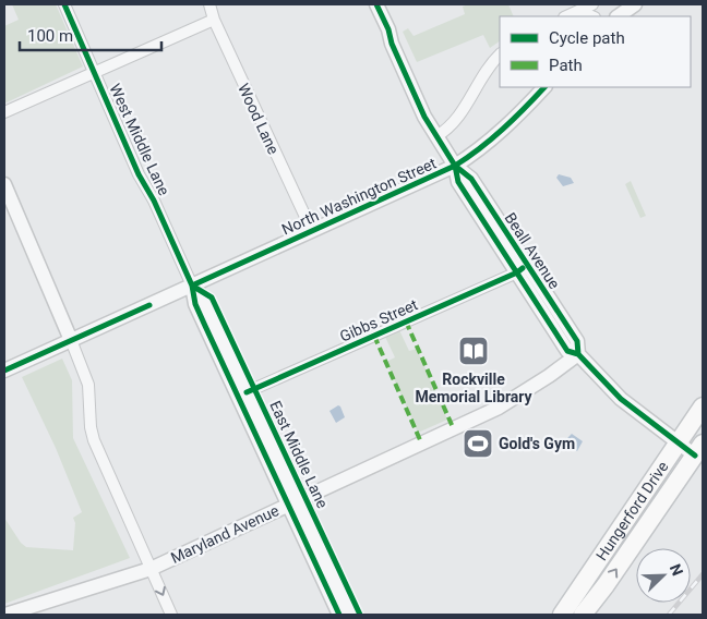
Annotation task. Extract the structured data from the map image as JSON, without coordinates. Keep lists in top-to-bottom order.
{
  "streets": {
    "main road": ["Hungerford Drive"],
    "street": [
      "Wood Lane",
      "West Middle Lane",
      "North Washington Street",
      "Beall Avenue",
      "Gibbs Street",
      "East Middle Lane",
      "Maryland Avenue"
    ]
  },
  "crossings": [
    ["Wood Lane", "North Washington Street"],
    ["West Middle Lane", "North Washington Street"],
    ["West Middle Lane", "East Middle Lane"],
    ["North Washington Street", "Beall Avenue"],
    ["North Washington Street", "East Middle Lane"],
    ["Beall Avenue", "Gibbs Street"],
    ["Beall Avenue", "Hungerford Drive"],
    ["Beall Avenue", "Maryland Avenue"],
    ["Gibbs Street", "East Middle Lane"],
    ["East Middle Lane", "Maryland Avenue"]
  ],
  "places": {
    "library": ["Rockville Memorial Library"],
    "sports": ["Gold's Gym"]
  },
  "legend": ["Cycle path", "Path"],
  "scale_bar": "100 m",
  "north": "top right"
}
